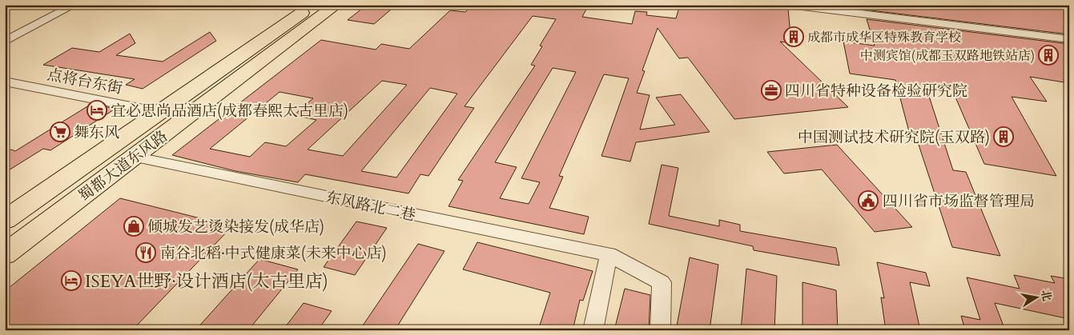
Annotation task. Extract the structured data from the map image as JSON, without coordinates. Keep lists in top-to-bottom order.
{
  "streets": {
    "main road": ["蜀都大道东风路"],
    "street": ["点将台东街", "东风路北二巷"]
  },
  "crossings": [
    ["点将台东街", "蜀都大道东风路"],
    ["蜀都大道东风路", "东风路北二巷"]
  ],
  "places": {
    "building": ["成都市成华区特殊教育学校", "中测宾馆(成都玉双路地铁站店)", "中国测试技术研究院(玉双路)"],
    "office": ["四川省特种设备检验研究院"],
    "hotel": ["宜必思尚品酒店(成都春熙太古里店)", "ISEYA世野·设计酒店(太古里店)"],
    "supermarket": ["舞东风"],
    "public building": ["四川省市场监督管理局"],
    "shop": ["倾城发艺烫染接发(成华店)"],
    "restaurant": ["南谷北稻·中式健康菜(未来中心店)"]
  },
  "north": "right"
}
